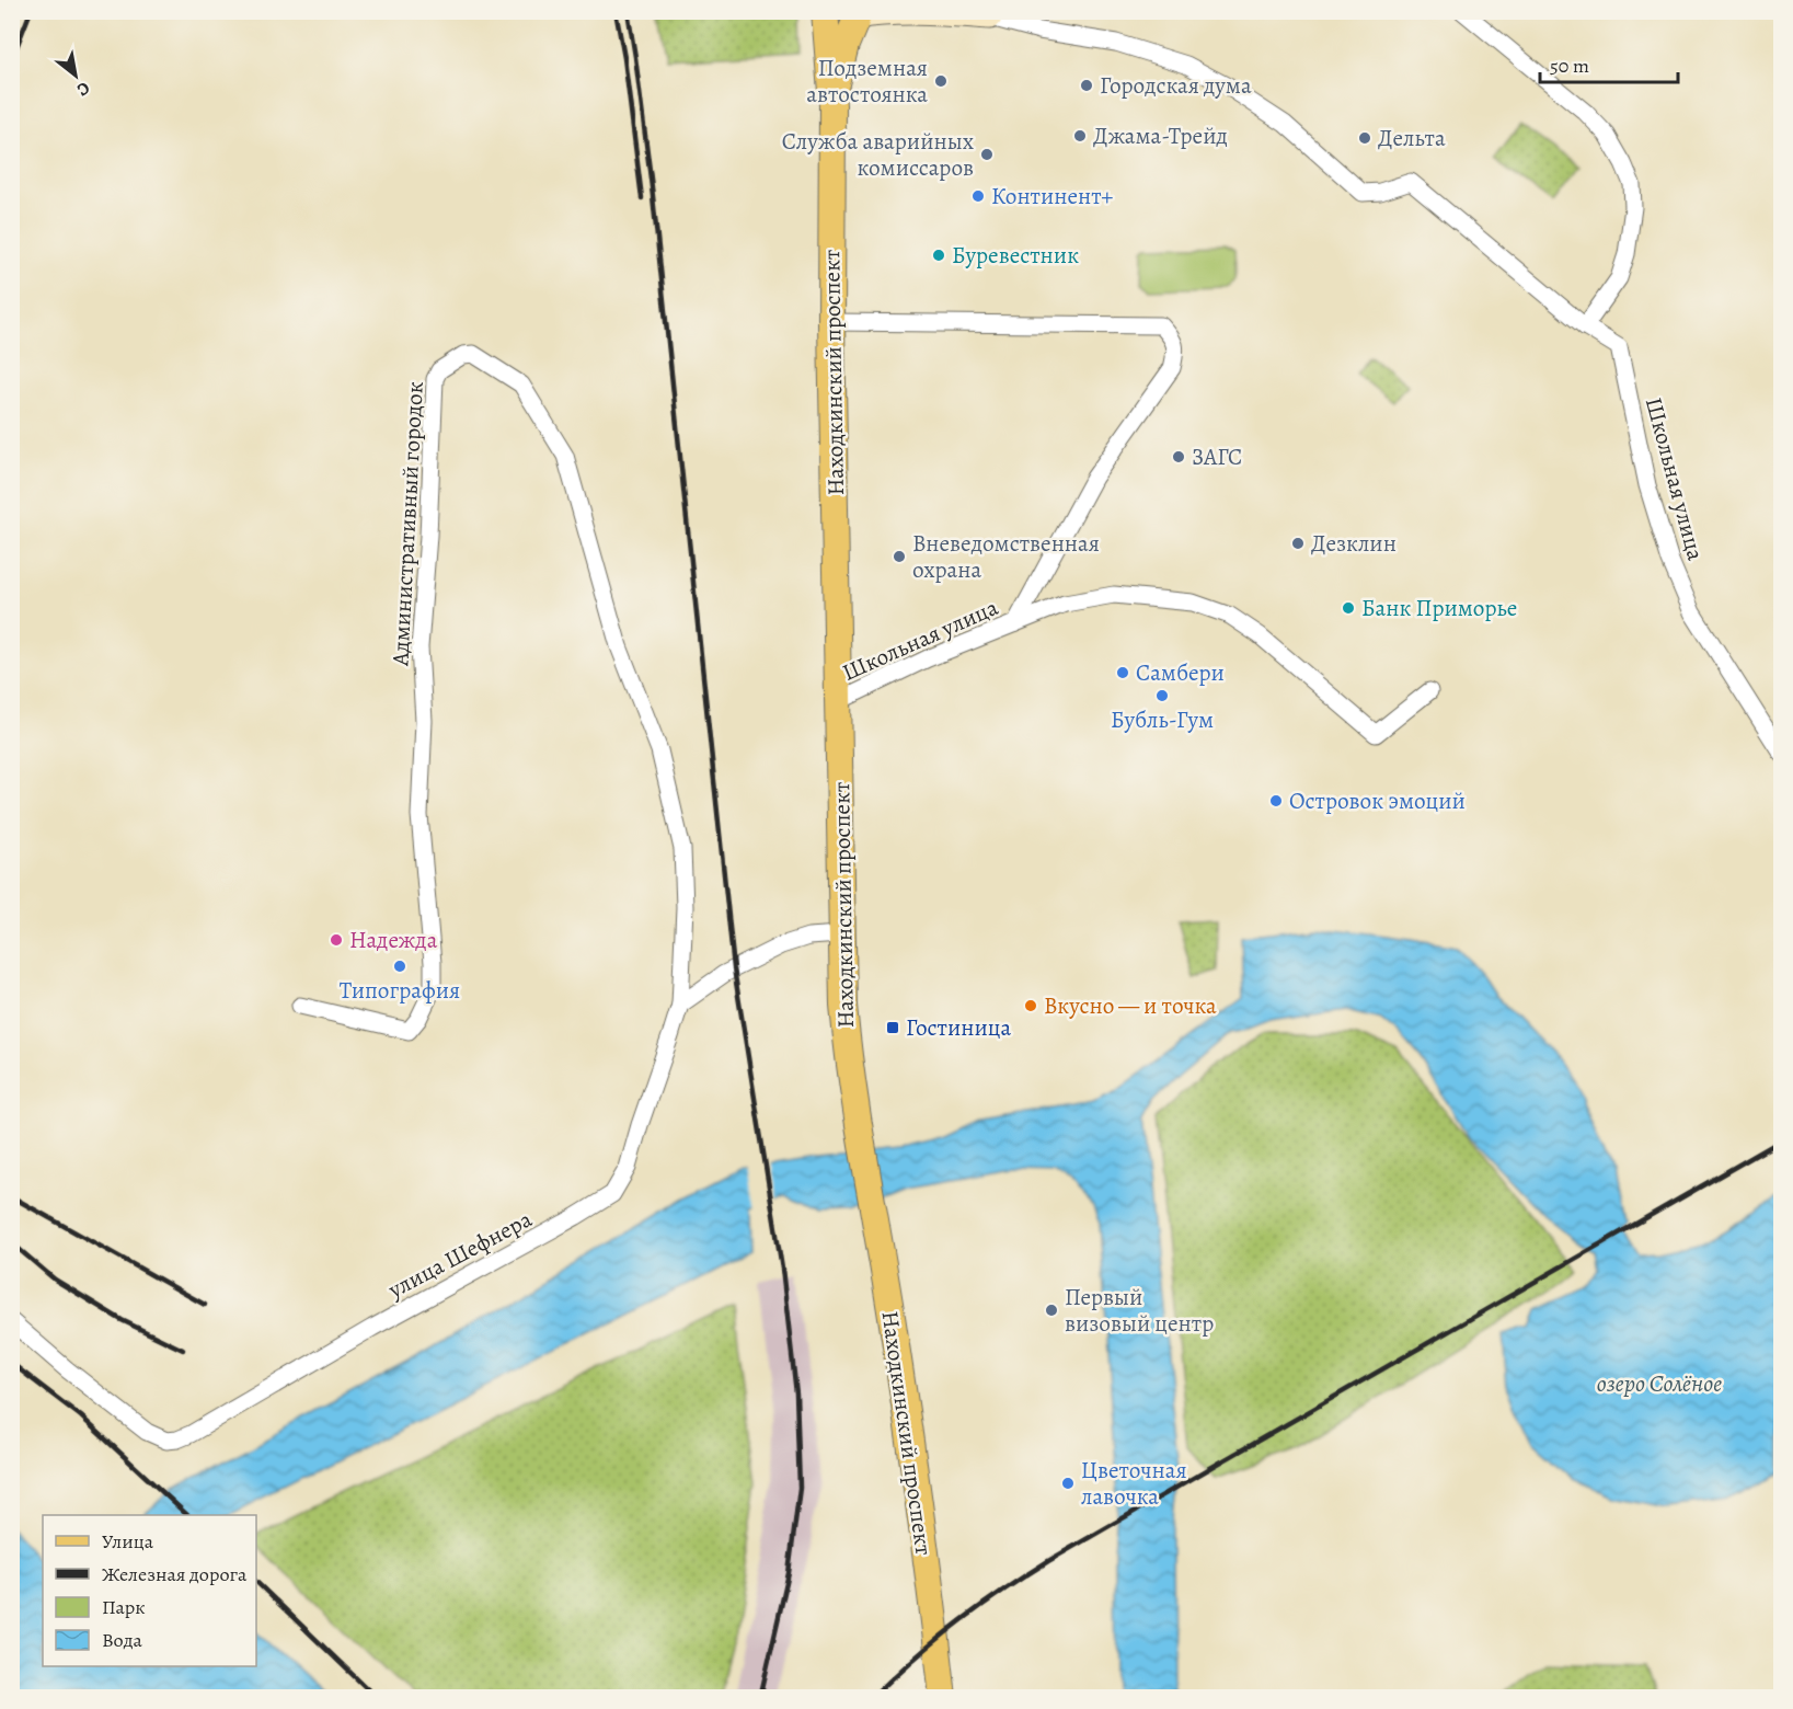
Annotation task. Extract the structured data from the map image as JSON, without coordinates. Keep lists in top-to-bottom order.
{
  "streets": {
    "main road": ["Находкинский проспект"],
    "street": ["Школьная улица", "Административный городок", "улица Шефнера"]
  },
  "crossings": [
    ["Находкинский проспект", "Школьная улица"],
    ["Административный городок", "улица Шефнера"]
  ],
  "water": ["озеро Солёное"],
  "places": {
    "other": [
      "Подземная автостоянка",
      "Городская дума",
      "Джама-Трейд",
      "Дельта",
      "Служба аварийных комиссаров",
      "Континент+",
      "Буревестник",
      "ЗАГС",
      "Дезклин",
      "Вневедомственная охрана",
      "Банк Приморье",
      "Самбери",
      "Бубль-Гум",
      "Островок эмоций",
      "Надежда",
      "Типография",
      "Вкусно — и точка",
      "Первый визовый центр",
      "Цветочная лавочка"
    ],
    "transit": ["Гостиница"]
  },
  "legend": [
    "Улица",
    "Железная дорога",
    "Парк",
    "Вода"
  ],
  "scale_bar": "50 m",
  "north": "bottom right"
}
